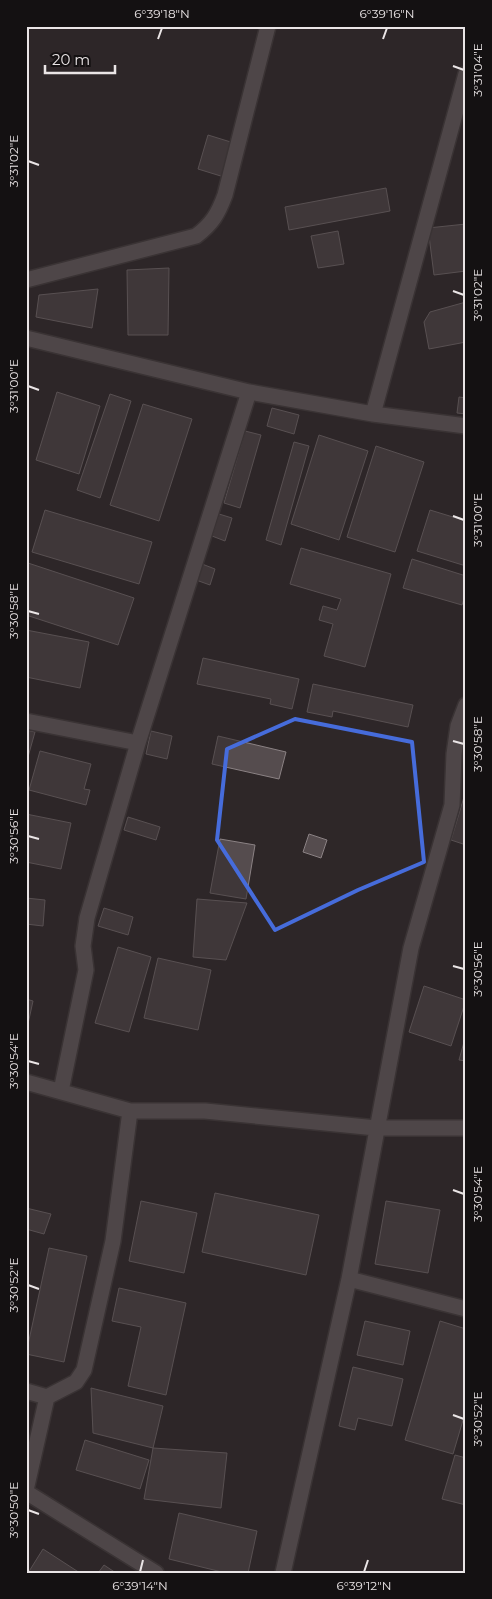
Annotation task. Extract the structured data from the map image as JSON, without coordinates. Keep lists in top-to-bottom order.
{
  "scale_bar": "20 m",
  "coordinates": [
    "6°39'18\"N",
    "6°39'16\"N",
    "3°31'04\"E",
    "3°31'02\"E",
    "3°31'00\"E",
    "3°30'58\"E",
    "3°30'56\"E",
    "3°30'54\"E",
    "3°30'52\"E",
    "3°30'50\"E",
    "6°39'14\"N",
    "6°39'12\"N"
  ]
}
